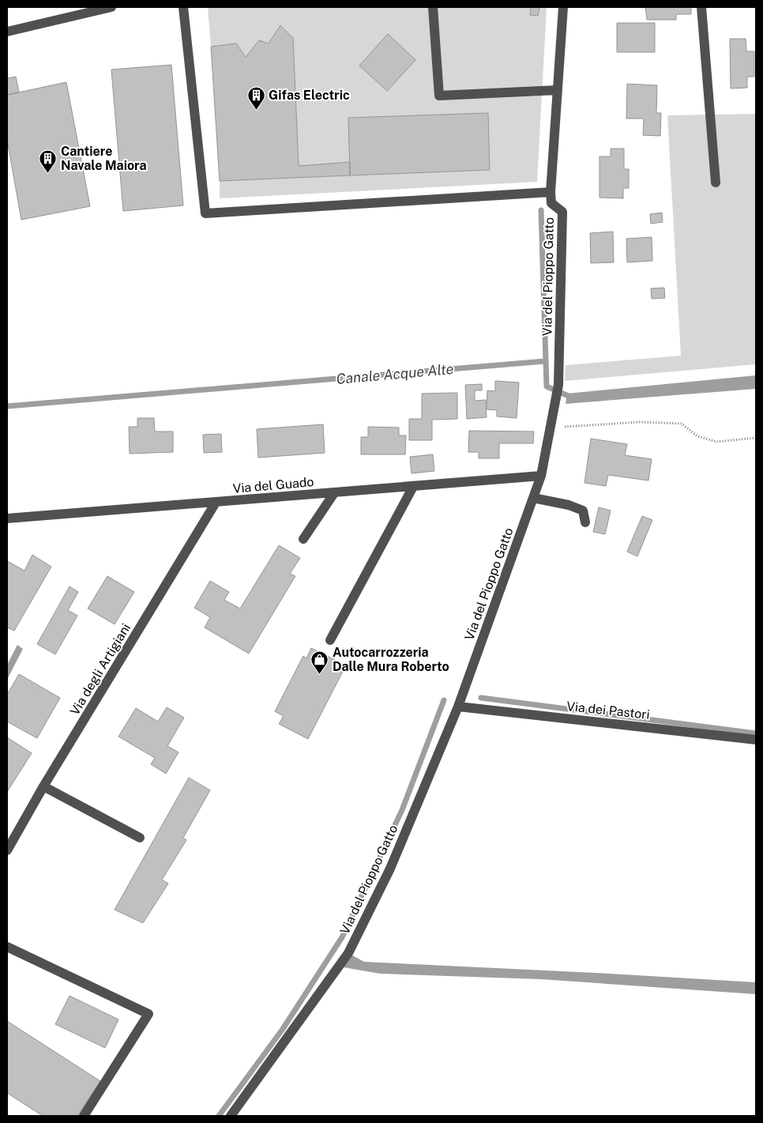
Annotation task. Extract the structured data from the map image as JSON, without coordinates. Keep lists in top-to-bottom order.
{
  "streets": {
    "street": [
      "Via del Pioppo Gatto",
      "Via del Guado",
      "Via degli Artigiani",
      "Via dei Pastori"
    ]
  },
  "crossings": [
    ["Via del Pioppo Gatto", "Via del Guado"],
    ["Via del Pioppo Gatto", "Via dei Pastori"],
    ["Via del Guado", "Via degli Artigiani"]
  ],
  "water": ["Canale Acque Alte"],
  "places": {
    "building": ["Gifas Electric", "Cantiere Navale Maiora"],
    "shop": ["Autocarrozzeria Dalle Mura Roberto"]
  }
}
